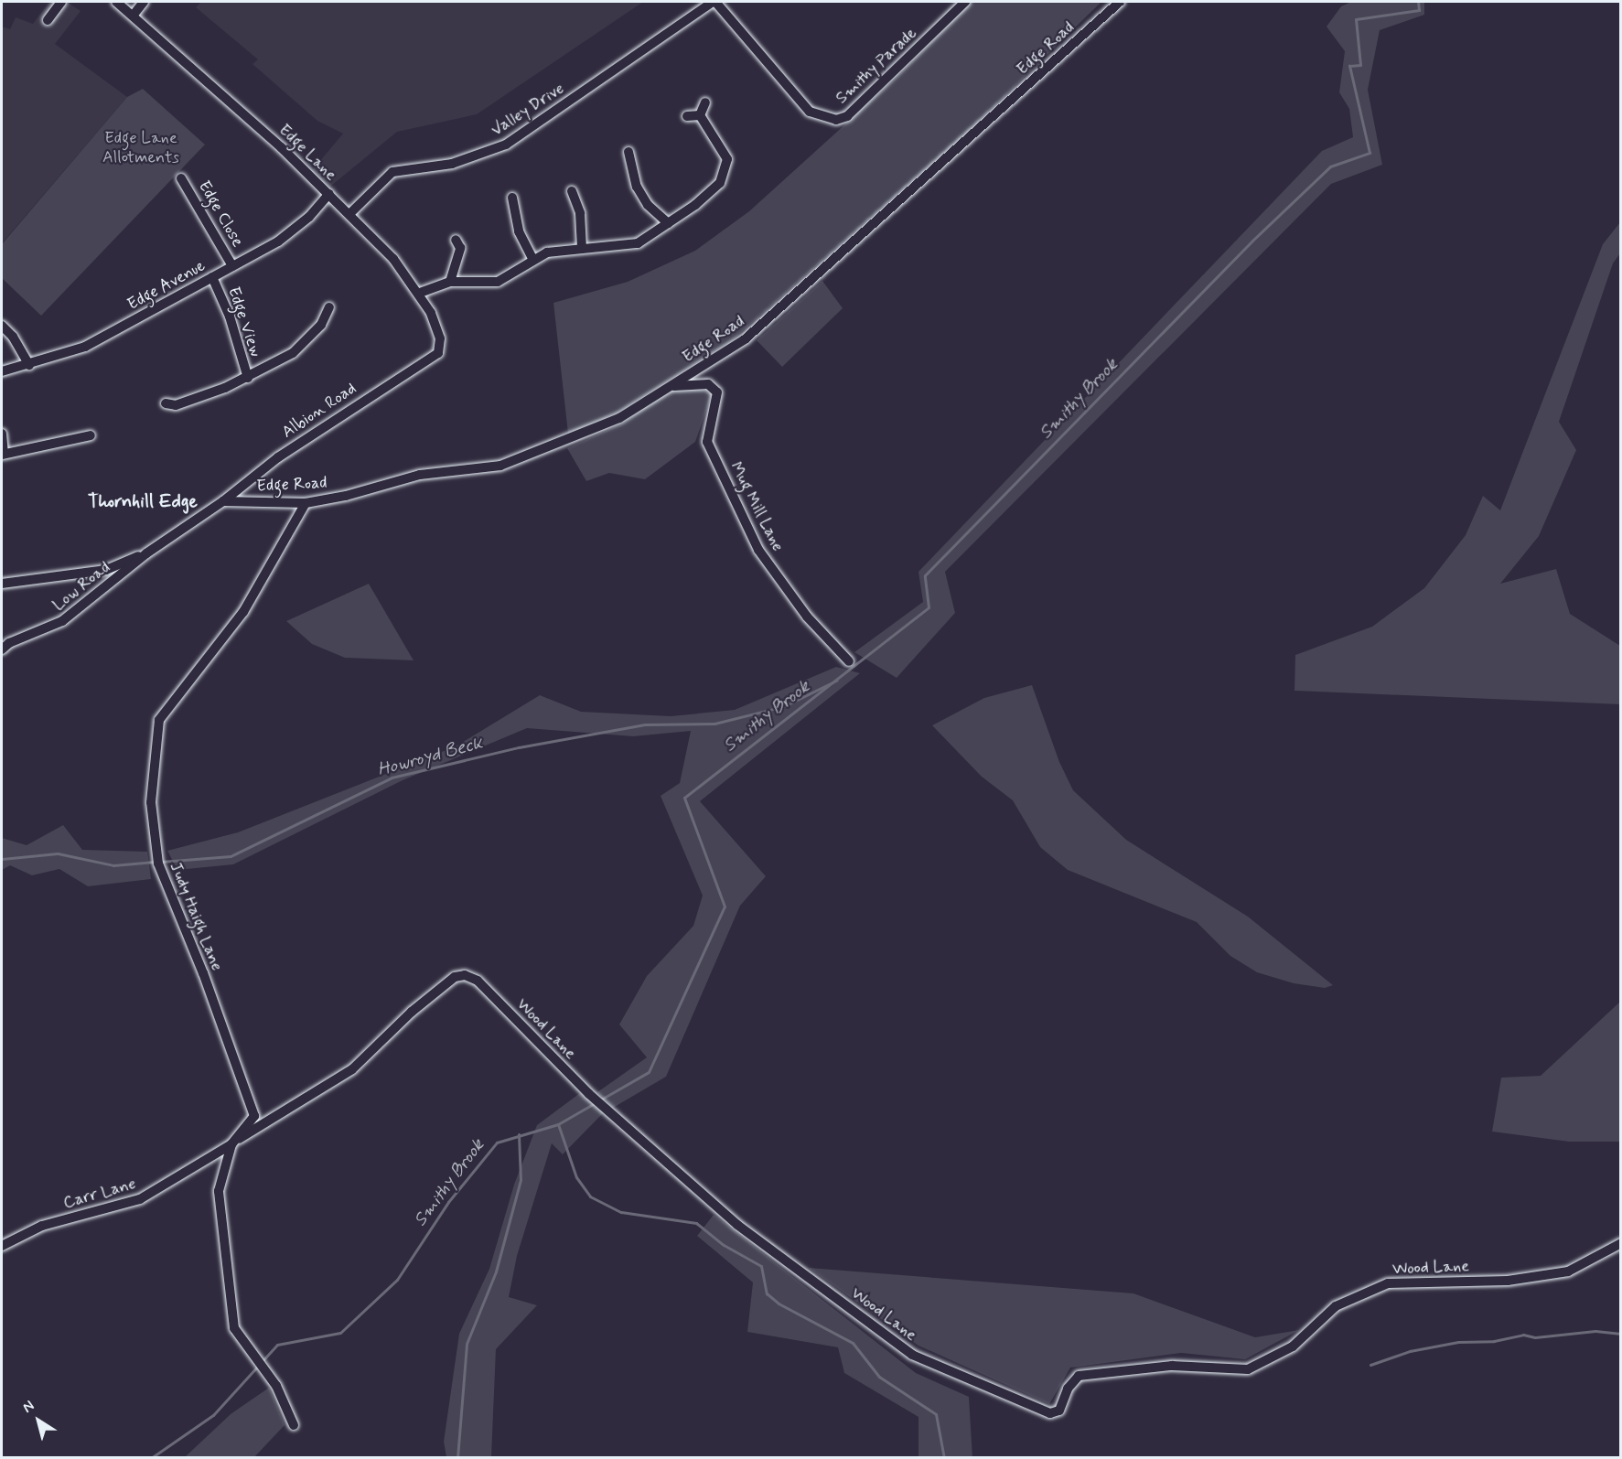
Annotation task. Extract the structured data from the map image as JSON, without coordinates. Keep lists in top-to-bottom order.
{
  "streets": {
    "street": [
      "Edge Road",
      "Smithy Parade",
      "Valley Drive",
      "Edge Lane",
      "Edge Close",
      "Edge Avenue",
      "Edge View",
      "Albion Road",
      "Mug Mill Lane",
      "Low Road",
      "Judy Haigh Lane",
      "Wood Lane",
      "Carr Lane"
    ]
  },
  "crossings": [
    ["Edge Road", "Albion Road"],
    ["Edge Road", "Mug Mill Lane"],
    ["Edge Road", "Judy Haigh Lane"],
    ["Smithy Parade", "Valley Drive"],
    ["Valley Drive", "Edge Lane"],
    ["Edge Lane", "Edge Avenue"],
    ["Edge Lane", "Albion Road"],
    ["Edge Close", "Edge Avenue"],
    ["Edge Avenue", "Edge View"],
    ["Albion Road", "Low Road"],
    ["Wood Lane", "Carr Lane"]
  ],
  "districts": ["Thornhill Edge"],
  "water": ["Smithy Brook", "Howroyd Beck"],
  "parks": ["Edge Lane Allotments"],
  "north": "top left"
}
